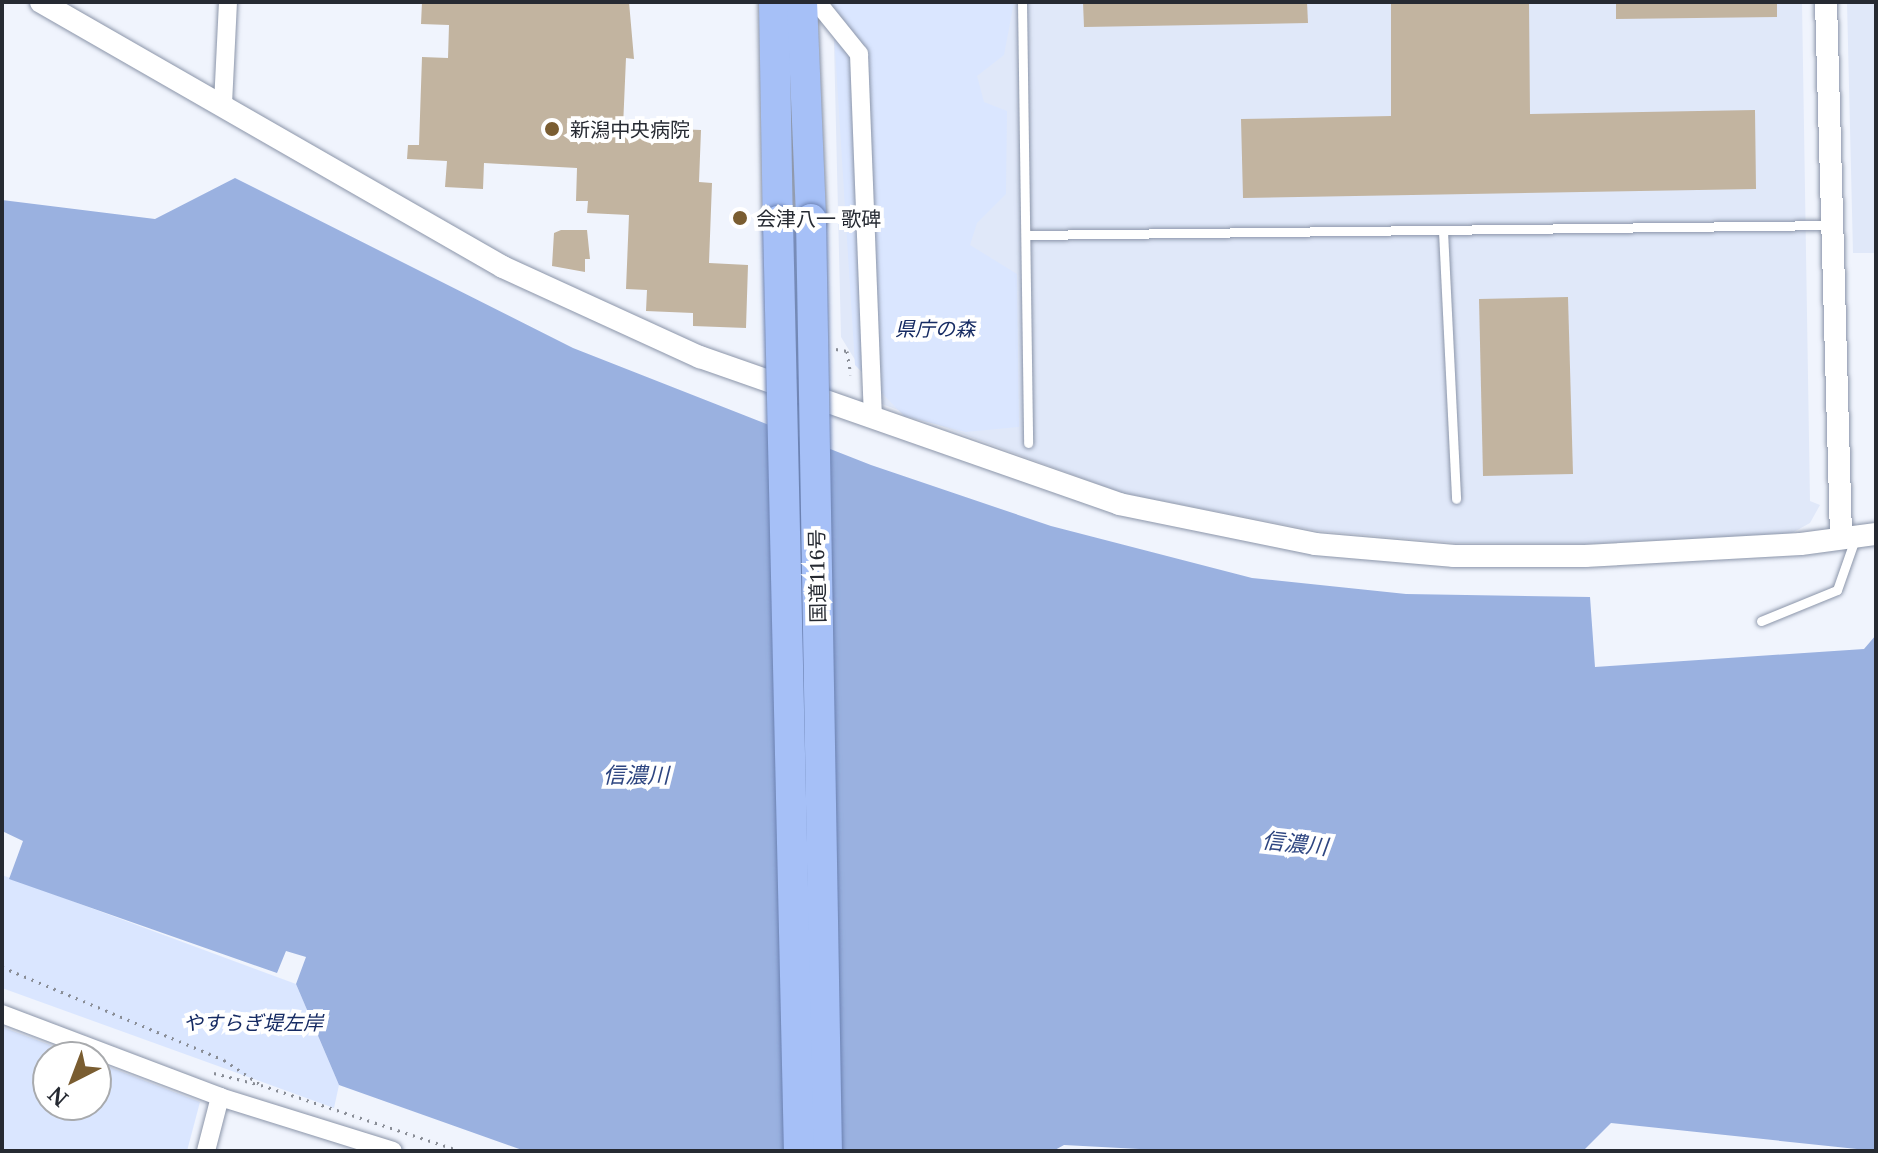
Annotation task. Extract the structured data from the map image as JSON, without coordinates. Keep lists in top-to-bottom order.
{
  "streets": {
    "highway": ["国道116号"]
  },
  "water": ["信濃川"],
  "parks": ["県庁の森", "やすらぎ堤左岸"],
  "places": ["新潟中央病院", "会津八一 歌碑"],
  "north": "bottom left"
}
